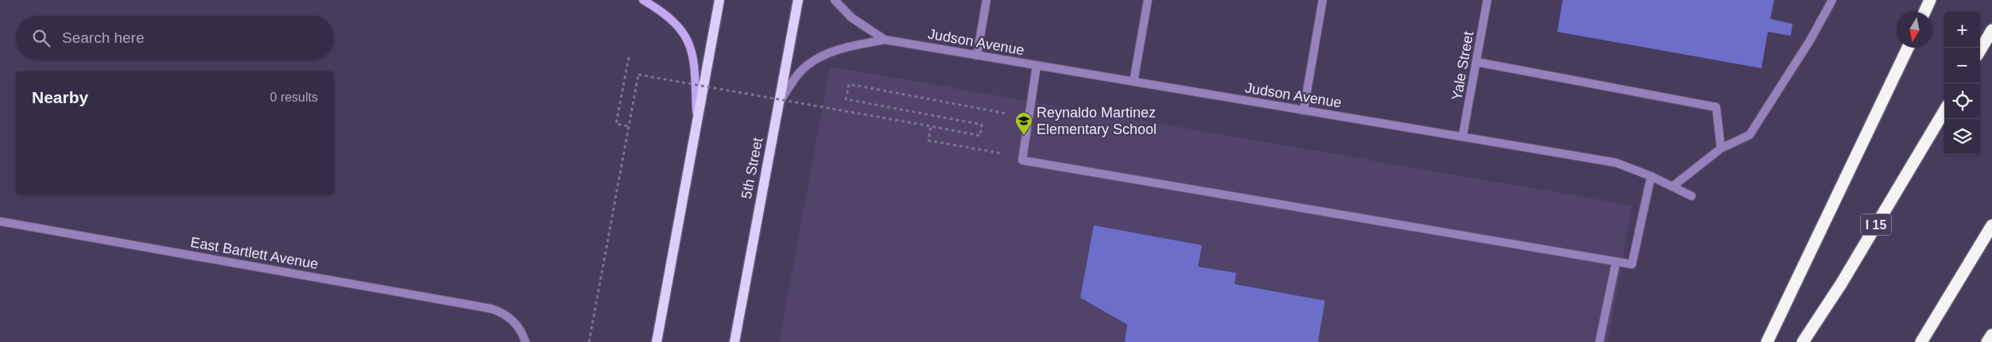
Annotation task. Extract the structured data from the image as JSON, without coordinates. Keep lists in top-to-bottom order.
{
  "streets": {
    "highway": ["I 15"],
    "main road": ["5th Street"],
    "street": ["Judson Avenue", "Yale Street", "East Bartlett Avenue"]
  },
  "crossings": [
    ["Judson Avenue", "Yale Street"],
    ["Judson Avenue", "5th Street"]
  ],
  "places": {
    "school or university": ["Reynaldo Martinez Elementary School"]
  },
  "north": "bottom",
  "page": {
    "map_buttons": ["+", "−"],
    "search": "Search here",
    "heading": ["Nearby", "0 results"]
  }
}
